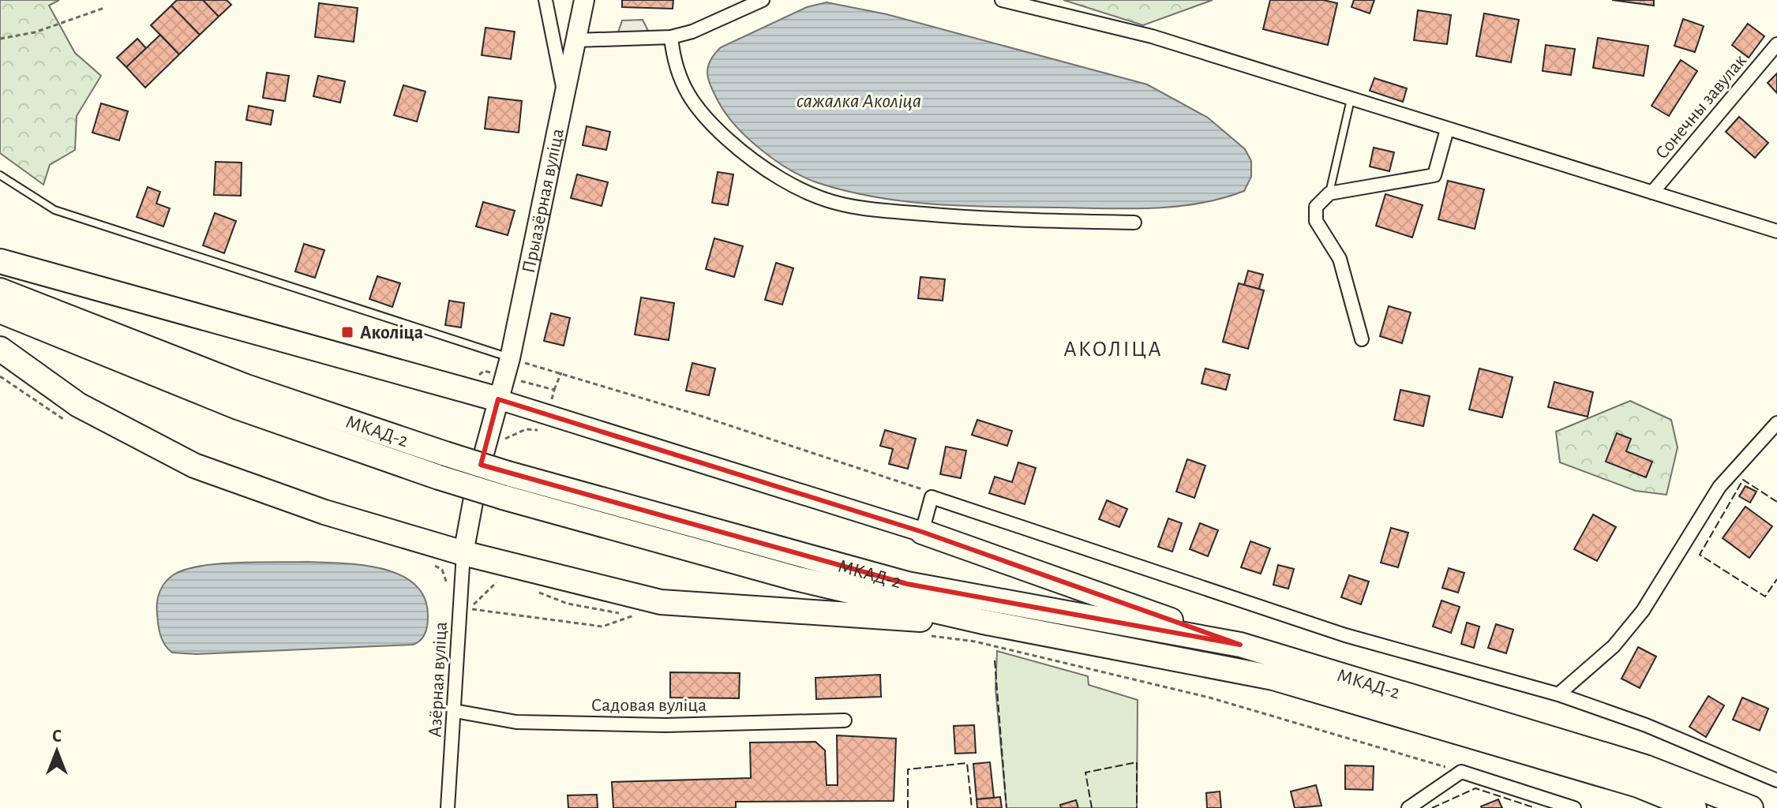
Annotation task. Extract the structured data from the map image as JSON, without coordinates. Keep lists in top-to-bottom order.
{
  "streets": {
    "highway": ["МКАД-2"],
    "street": [
      "Сонечны завулак",
      "Прыазёрная вуліца",
      "Азёрная вуліца",
      "Садовая вуліца"
    ]
  },
  "crossings": [
    ["Прыазёрная вуліца", "Азёрная вуліца"],
    ["Азёрная вуліца", "Садовая вуліца"]
  ],
  "districts": ["АКОЛІЦА"],
  "water": ["сажалка Аколіца"],
  "places": {
    "transit": ["Аколіца"]
  },
  "north": "top"
}
